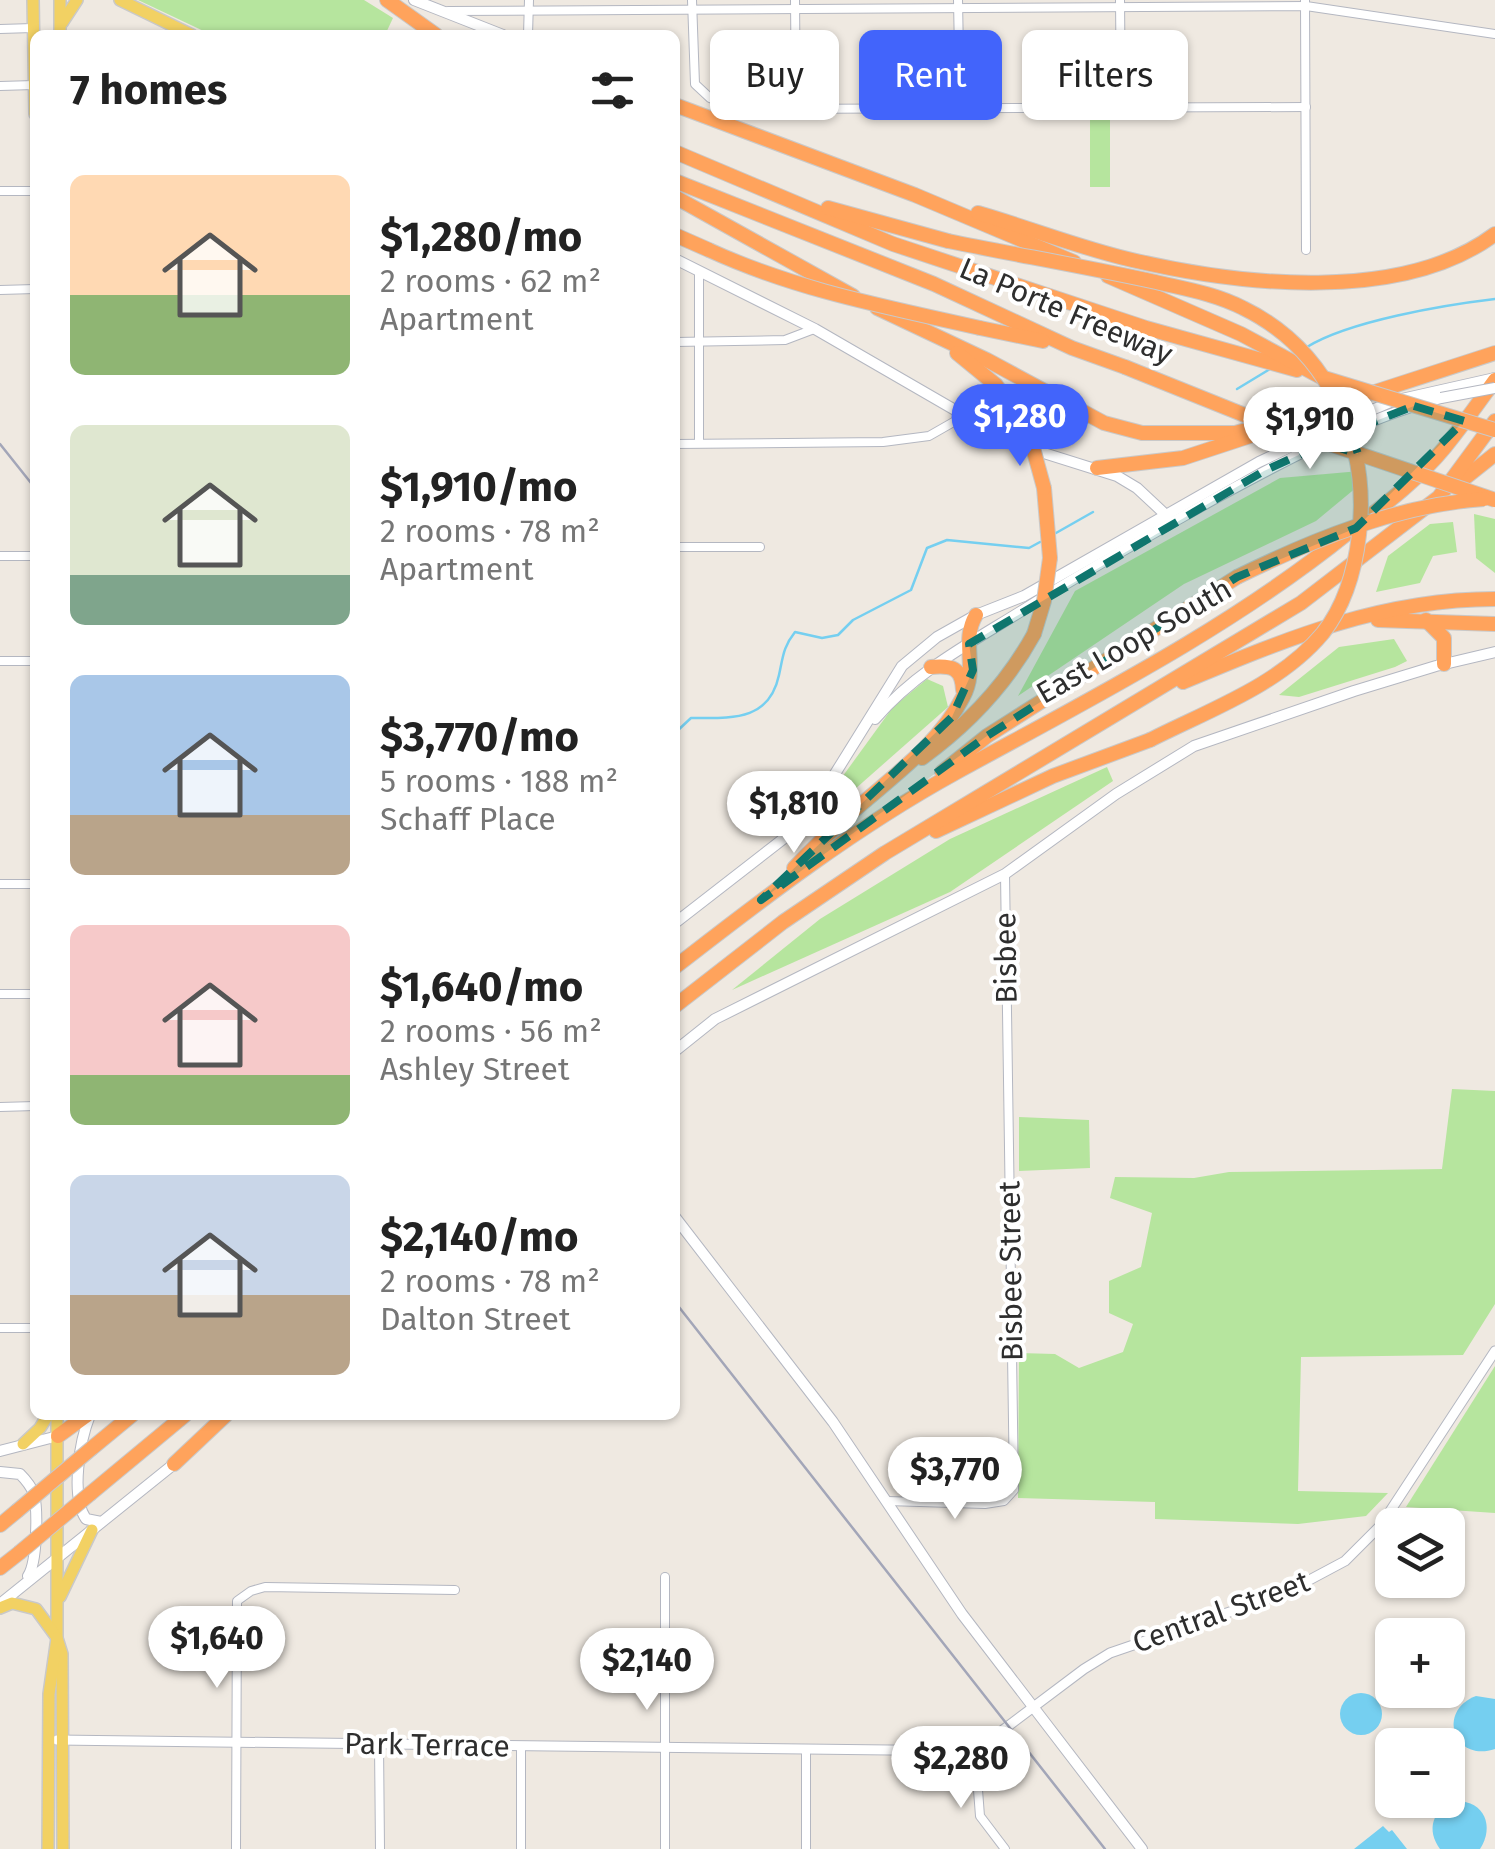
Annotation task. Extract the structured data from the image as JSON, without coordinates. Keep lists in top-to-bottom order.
{
  "streets": {
    "highway": ["La Porte Freeway", "East Loop South"],
    "street": [
      "Bisbee",
      "Bisbee Street",
      "Central Street",
      "Park Terrace"
    ]
  },
  "crossings": [
    ["Bisbee", "Bisbee Street"]
  ],
  "page": {
    "chip": ["Buy", "Rent", "Filters"],
    "heading": "7 homes",
    "list": [
      {
        "name": "$1,280/mo",
        "note": "2 rooms · 62 m² · Apartment"
      },
      {
        "name": "$1,910/mo",
        "note": "2 rooms · 78 m² · Apartment"
      },
      {
        "name": "$3,770/mo",
        "note": "5 rooms · 188 m² · Schaff Place"
      },
      {
        "name": "$1,640/mo",
        "note": "2 rooms · 56 m² · Ashley Street"
      },
      {
        "name": "$2,140/mo",
        "note": "2 rooms · 78 m² · Dalton Street"
      }
    ],
    "price": [
      "$1,280",
      "$1,910",
      "$1,810",
      "$3,770",
      "$1,640",
      "$2,140",
      "$2,280"
    ],
    "map_buttons": ["+", "−"]
  }
}
